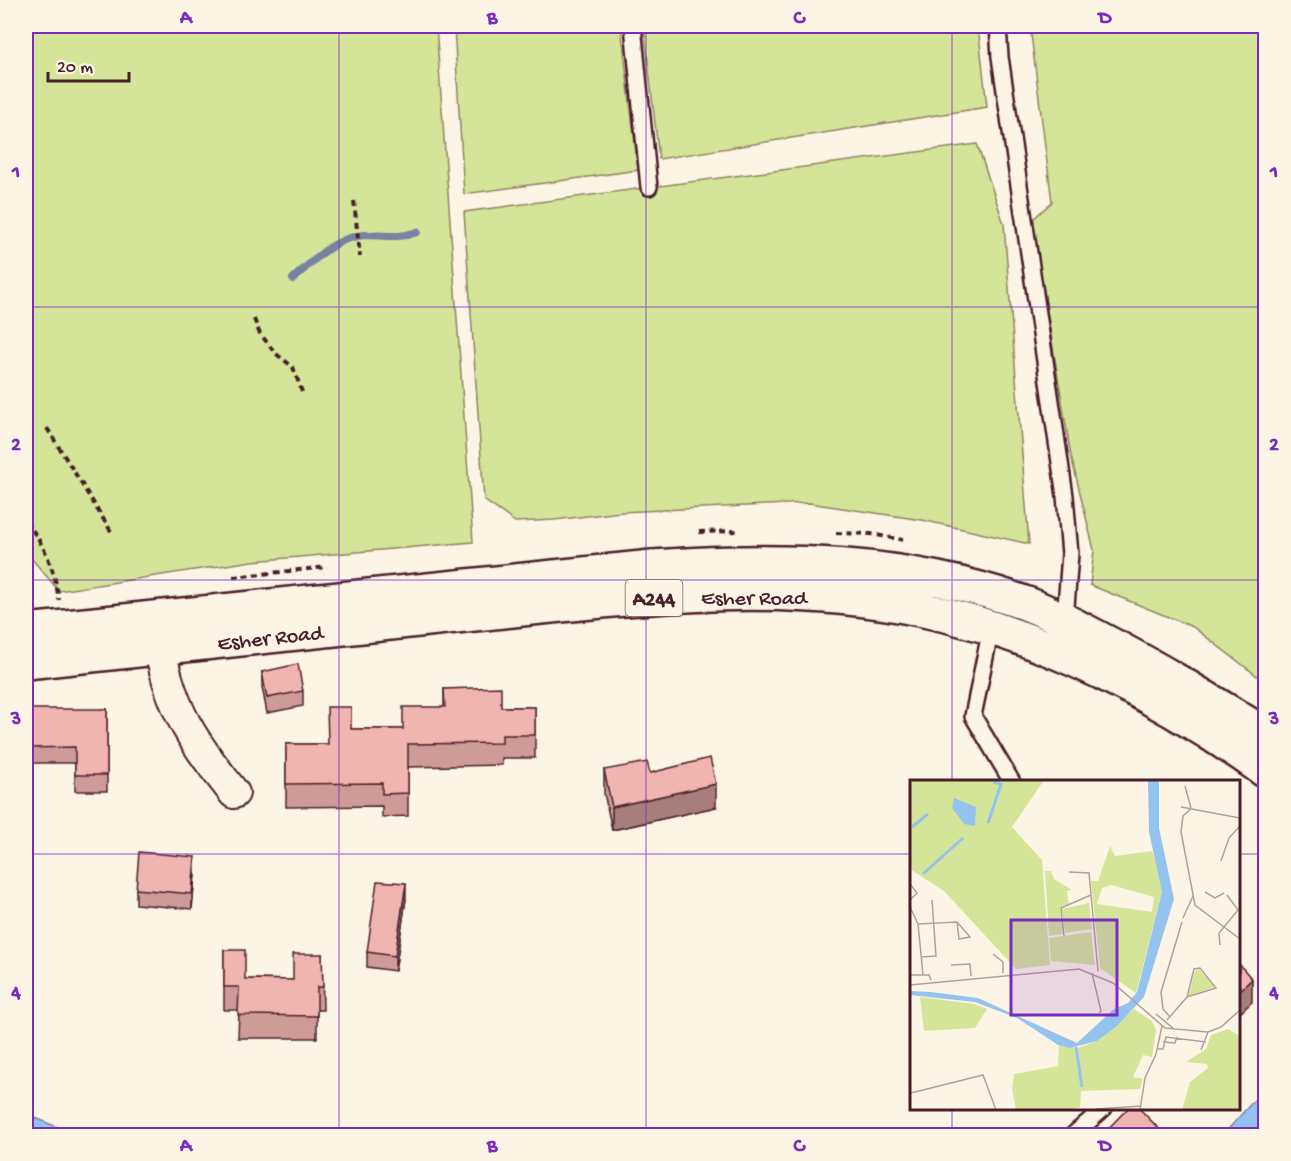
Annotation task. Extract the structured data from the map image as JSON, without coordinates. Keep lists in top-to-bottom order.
{
  "streets": {
    "main road": ["Esher Road", "A244"]
  },
  "scale_bar": "20 m",
  "grid": {
    "columns": [
      "A",
      "B",
      "C",
      "D"
    ],
    "rows": [
      "1",
      "2",
      "3",
      "4"
    ]
  }
}
